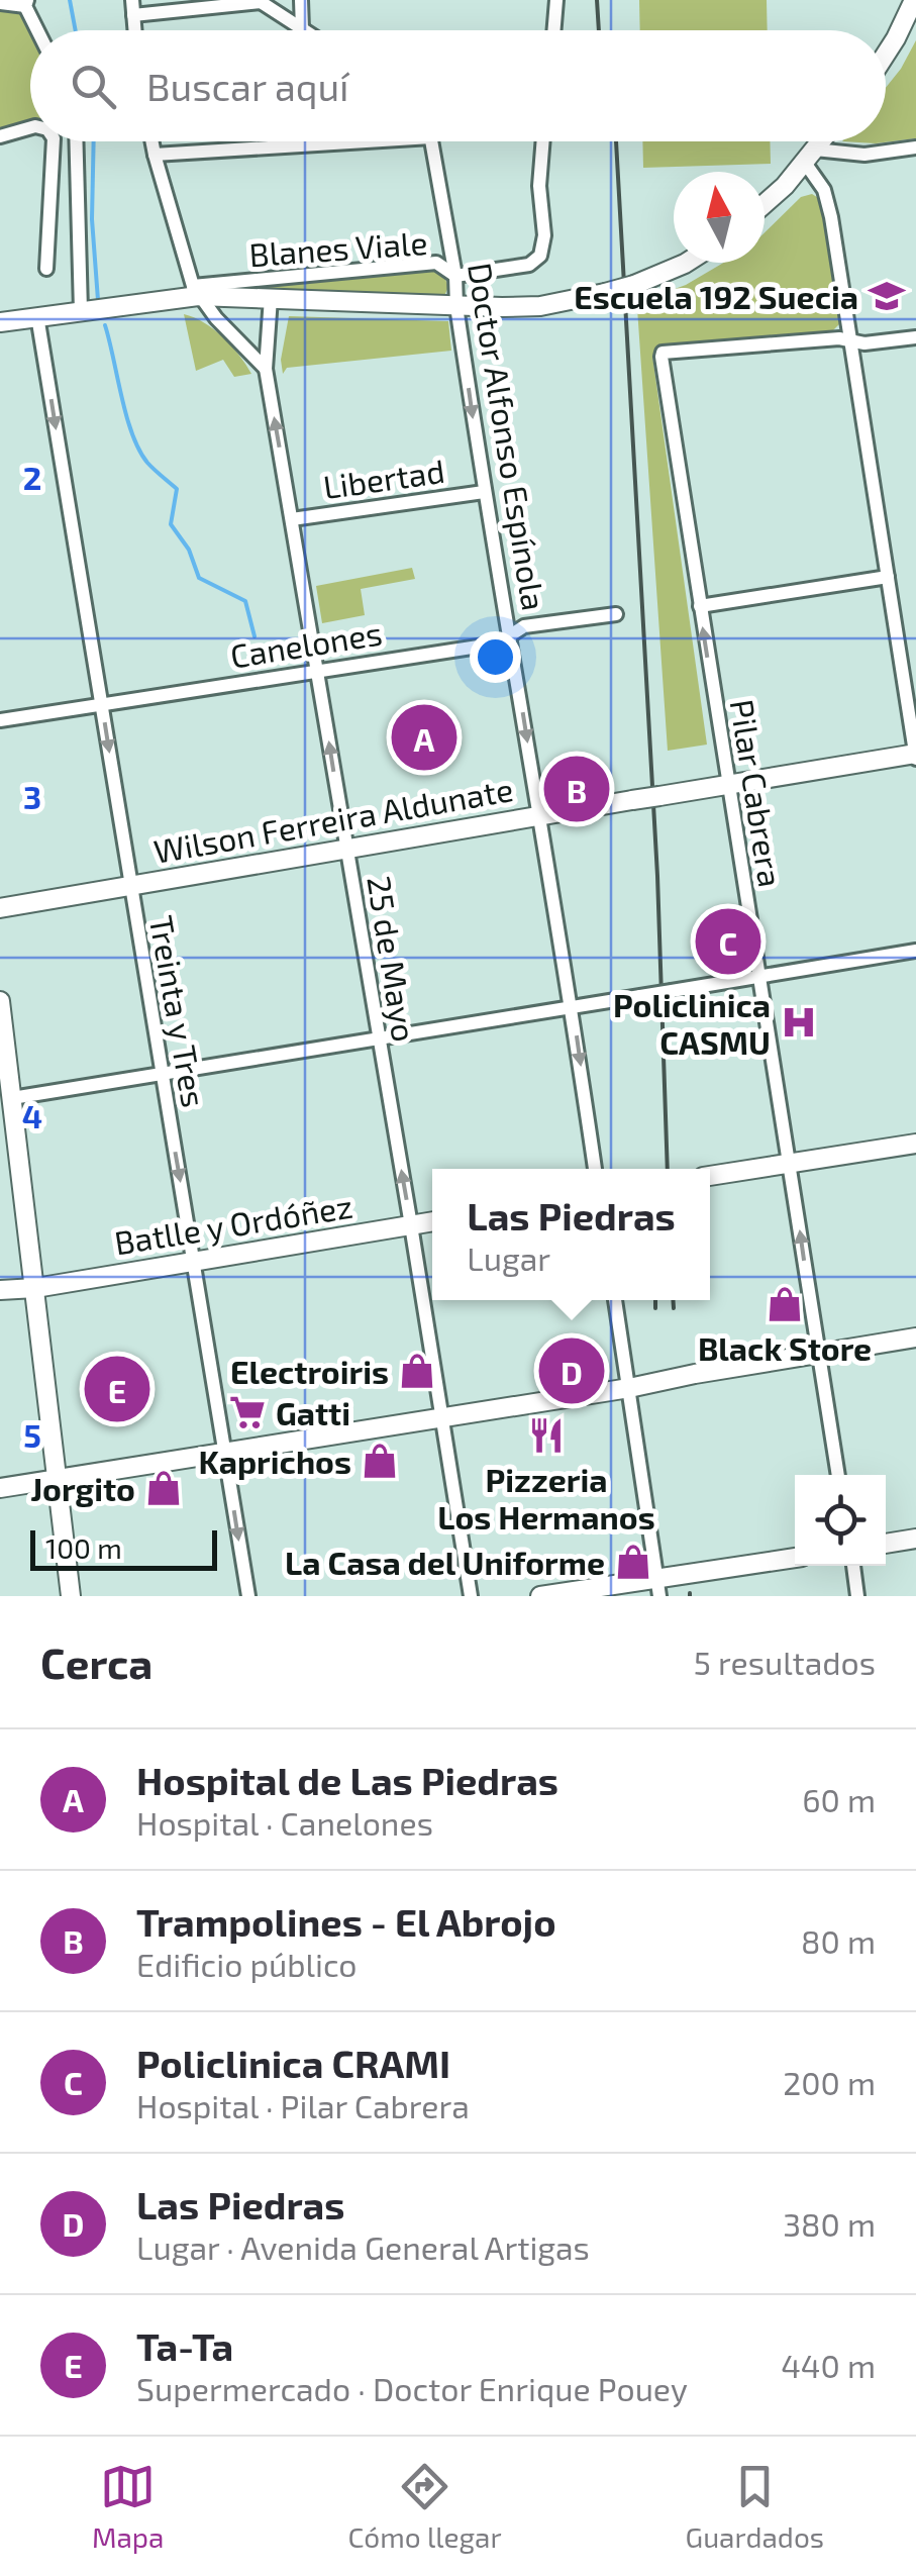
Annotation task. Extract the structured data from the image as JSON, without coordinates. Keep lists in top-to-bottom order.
{
  "streets": {
    "street": [
      "Blanes Viale",
      "Doctor Alfonso Espínola",
      "Libertad",
      "Canelones",
      "Pilar Cabrera",
      "Wilson Ferreira Aldunate",
      "25 de Mayo",
      "Treinta y Tres",
      "Batlle y Ordóñez"
    ]
  },
  "crossings": [
    ["Blanes Viale", "Doctor Alfonso Espínola"],
    ["Doctor Alfonso Espínola", "Libertad"],
    ["Doctor Alfonso Espínola", "Canelones"],
    ["Doctor Alfonso Espínola", "Wilson Ferreira Aldunate"],
    ["Libertad", "25 de Mayo"],
    ["Canelones", "25 de Mayo"],
    ["Canelones", "Treinta y Tres"],
    ["Pilar Cabrera", "Wilson Ferreira Aldunate"],
    ["Wilson Ferreira Aldunate", "25 de Mayo"],
    ["Wilson Ferreira Aldunate", "Treinta y Tres"],
    ["25 de Mayo", "Batlle y Ordóñez"],
    ["Treinta y Tres", "Batlle y Ordóñez"]
  ],
  "one_way": ["Doctor Alfonso Espínola", "25 de Mayo", "Treinta y Tres"],
  "places": {
    "school or university": ["Escuela 192 Suecia"],
    "hospital": ["Policlinica CASMU"],
    "shop": [
      "Black Store",
      "Electroiris",
      "Kaprichos",
      "Jorgito",
      "La Casa del Uniforme"
    ],
    "supermarket": ["Gatti"],
    "restaurant": ["Pizzeria Los Hermanos"]
  },
  "scale_bar": "100 m",
  "north": "top",
  "page": {
    "search": "Buscar aquí",
    "pins": [
      "A",
      "B",
      "C",
      "D",
      "E"
    ],
    "popup": ["Las Piedras", "Lugar"],
    "scale": "100 m",
    "heading": ["Cerca", "5 resultados"],
    "list": [
      {
        "mark": "A",
        "name": "Hospital de Las Piedras",
        "note": "Hospital · Canelones",
        "value": "60 m"
      },
      {
        "mark": "B",
        "name": "Trampolines - El Abrojo",
        "note": "Edificio público",
        "value": "80 m"
      },
      {
        "mark": "C",
        "name": "Policlinica CRAMI",
        "note": "Hospital · Pilar Cabrera",
        "value": "200 m"
      },
      {
        "mark": "D",
        "name": "Las Piedras",
        "note": "Lugar · Avenida General Artigas",
        "value": "380 m"
      },
      {
        "mark": "E",
        "name": "Ta-Ta",
        "note": "Supermercado · Doctor Enrique Pouey",
        "value": "440 m"
      }
    ],
    "nav": ["Mapa", "Cómo llegar", "Guardados"]
  },
  "grid": {
    "rows": [
      "2",
      "3",
      "4",
      "5"
    ]
  }
}
